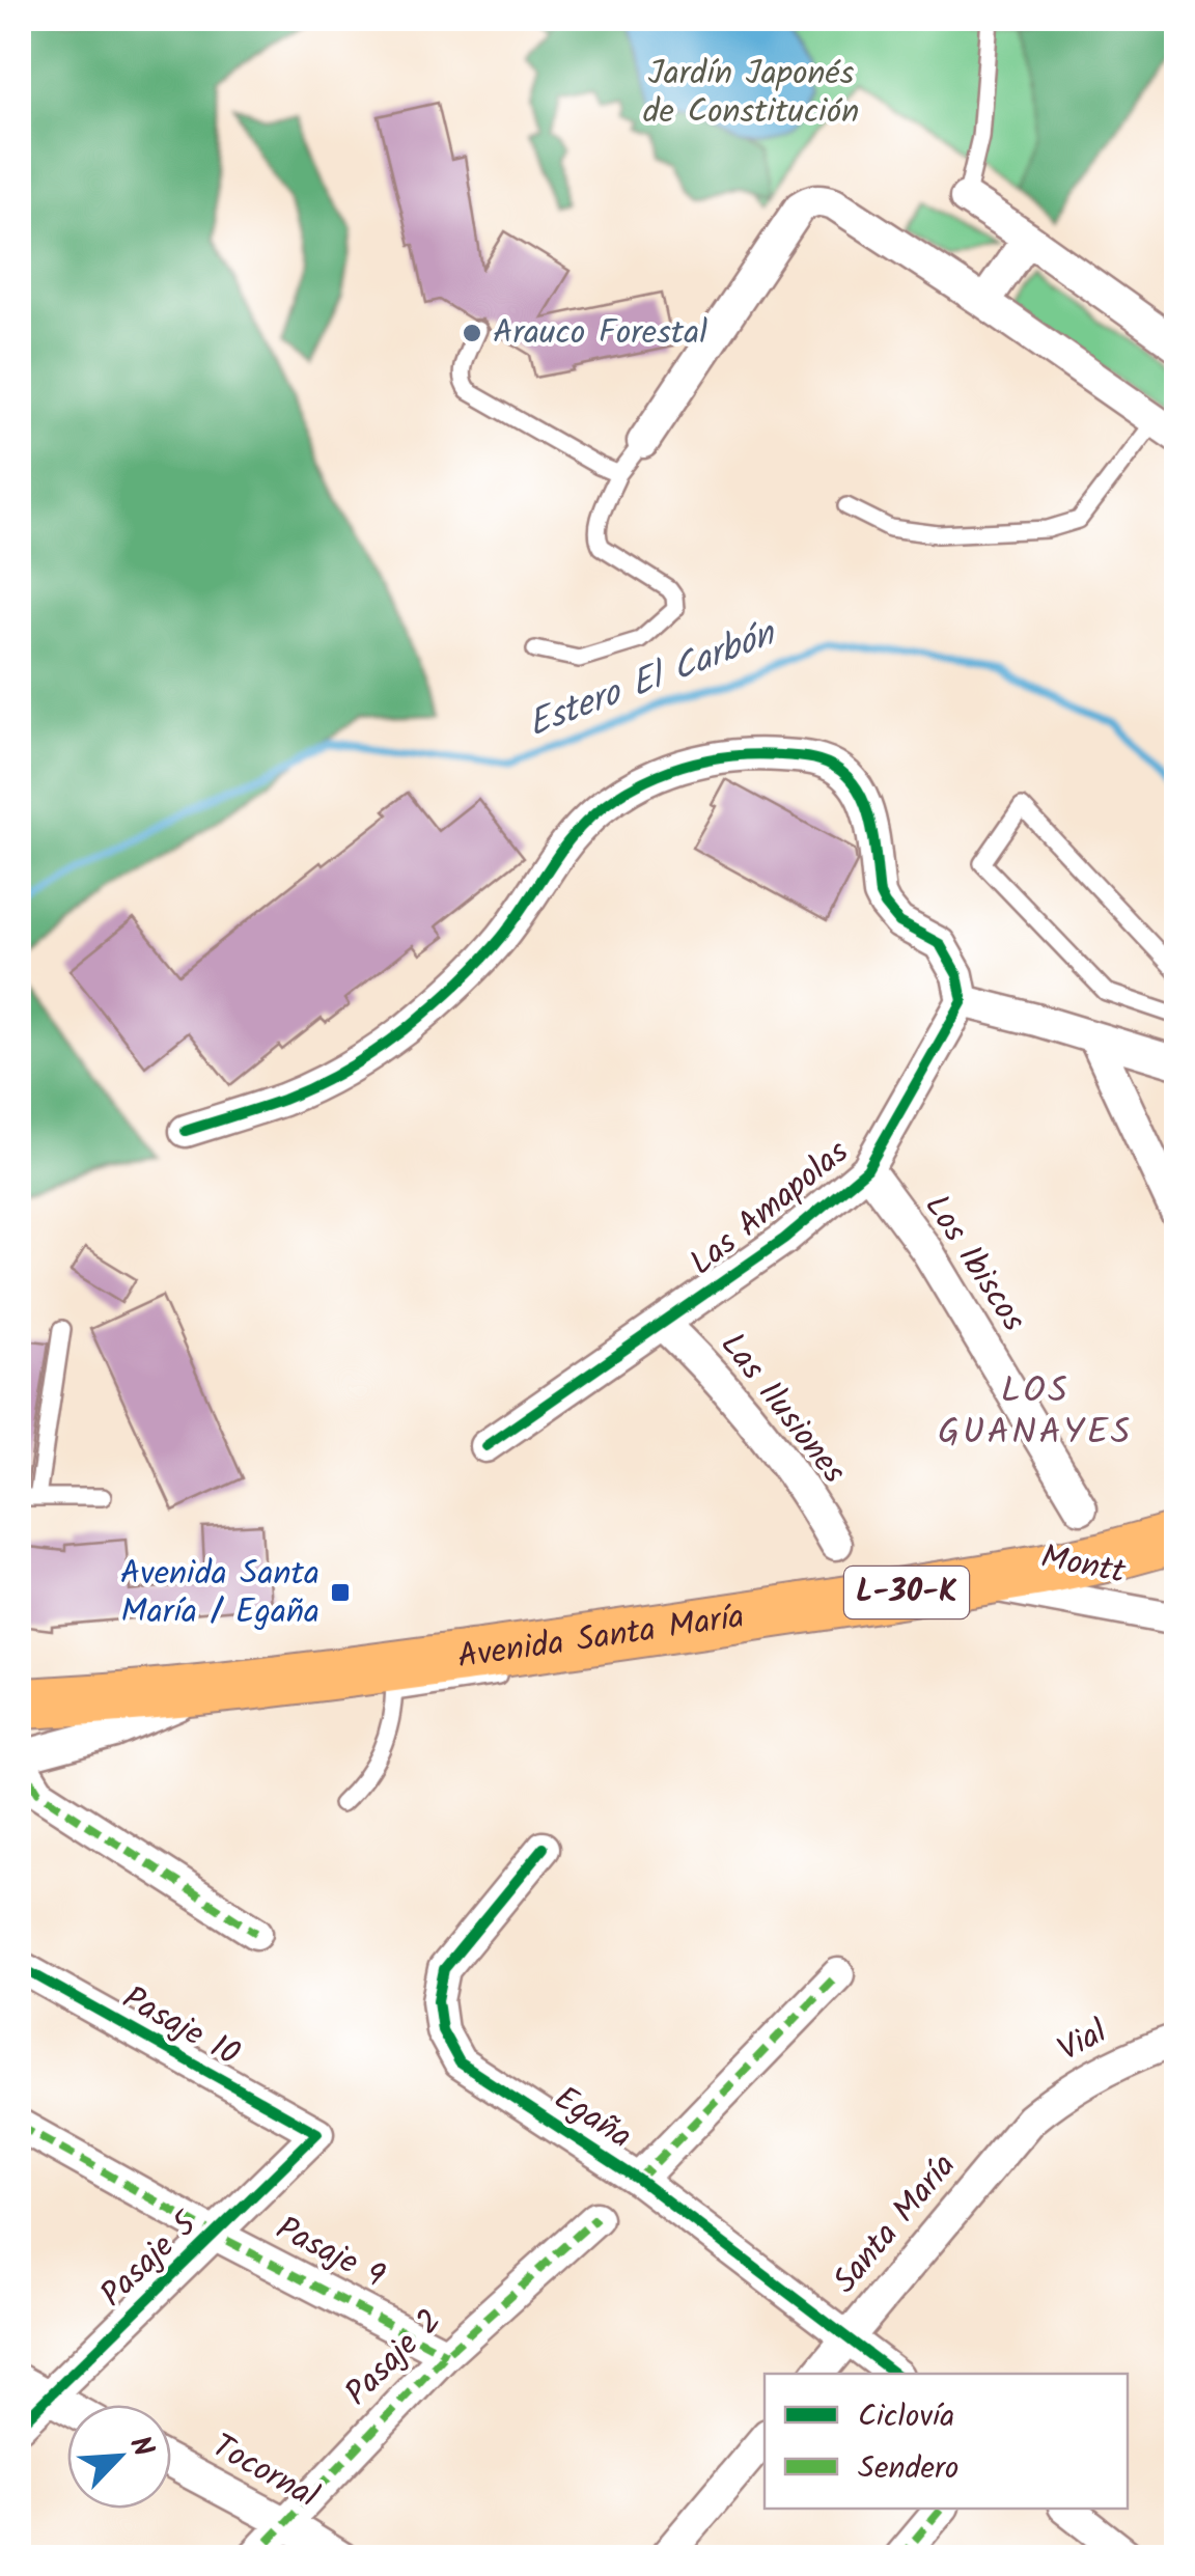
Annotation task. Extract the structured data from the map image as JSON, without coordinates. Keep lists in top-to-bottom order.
{
  "streets": {
    "main road": ["L-30-K", "Avenida Santa María"],
    "street": [
      "Las Amapolas",
      "Los Ibiscos",
      "Las Ilusiones",
      "Montt",
      "Pasaje 10",
      "Vial",
      "Egaña",
      "Santa María",
      "Pasaje 9",
      "Pasaje 5",
      "Pasaje 2",
      "Tocornal"
    ]
  },
  "crossings": [
    ["Las Amapolas", "Los Ibiscos"],
    ["Las Amapolas", "Las Ilusiones"],
    ["Montt", "Avenida Santa María"],
    ["Pasaje 10", "Pasaje 5"],
    ["Vial", "Santa María"],
    ["Egaña", "Santa María"],
    ["Pasaje 9", "Pasaje 5"],
    ["Pasaje 9", "Pasaje 2"],
    ["Pasaje 2", "Tocornal"]
  ],
  "districts": ["LOS GUANAYES"],
  "water": ["Estero El Carbón"],
  "parks": ["Jardín Japonés de Constitución"],
  "places": {
    "other": ["Arauco Forestal"],
    "transit": ["Avenida Santa María / Egaña"]
  },
  "legend": ["Ciclovía", "Sendero"],
  "north": "top right"
}
